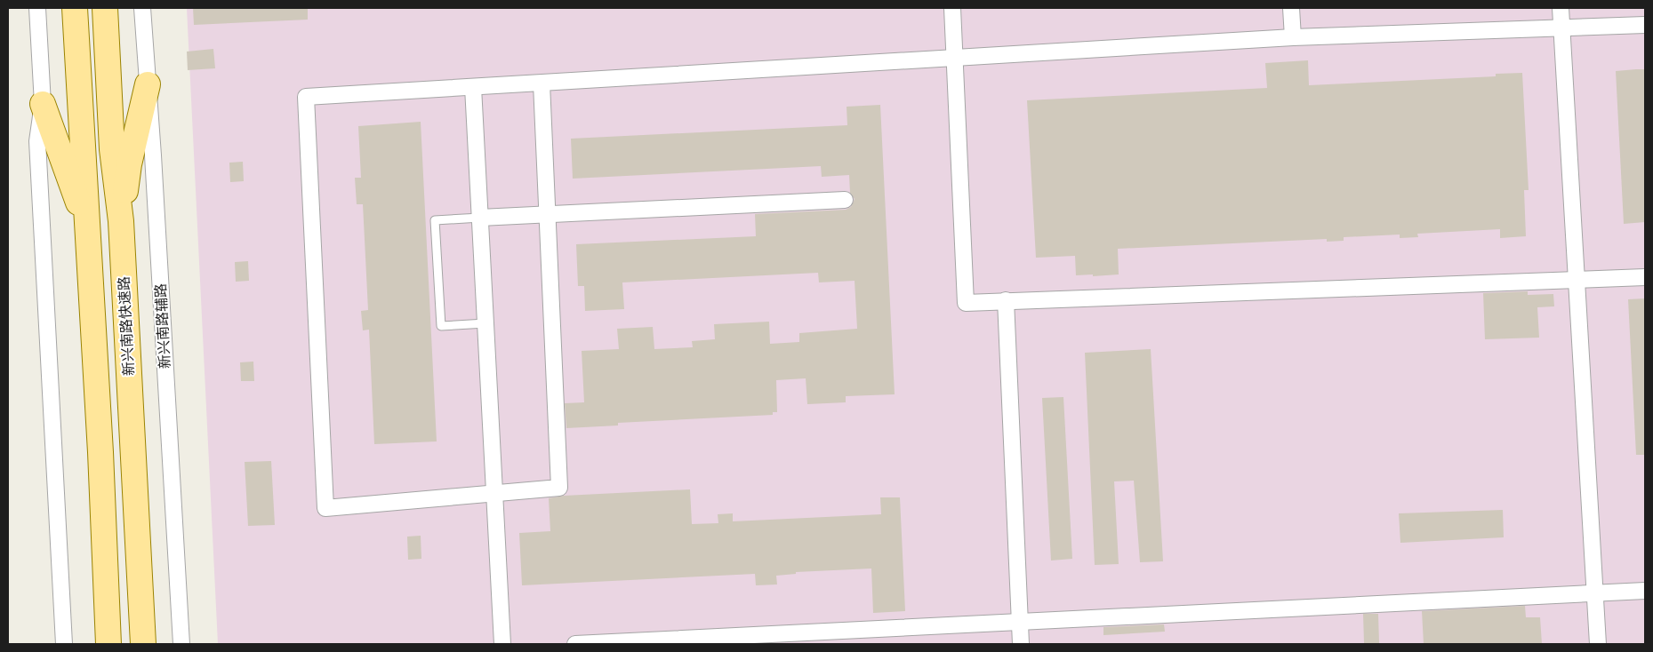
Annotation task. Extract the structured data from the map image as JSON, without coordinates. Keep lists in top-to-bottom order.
{
  "streets": {
    "main road": ["新兴南路快速路"],
    "street": ["新兴南路辅路"]
  }
}
